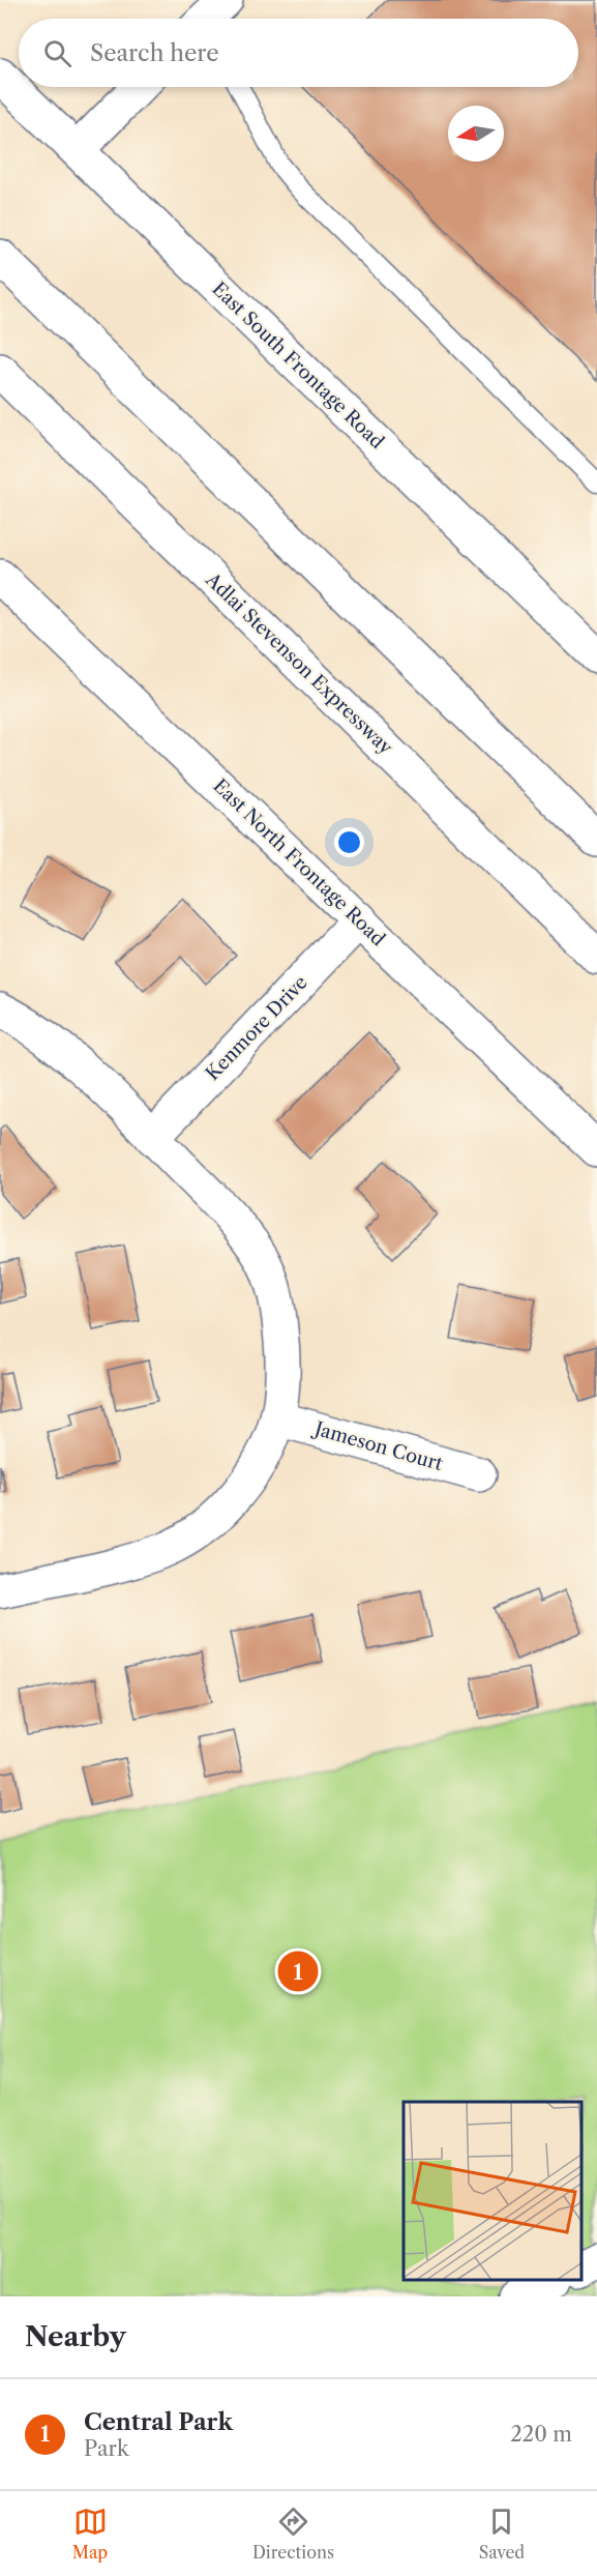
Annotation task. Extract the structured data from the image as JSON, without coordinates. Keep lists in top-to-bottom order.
{
  "streets": {
    "main road": [
      "East South Frontage Road",
      "Adlai Stevenson Expressway",
      "East North Frontage Road",
      "Kenmore Drive",
      "Jameson Court"
    ]
  },
  "crossings": [
    ["East North Frontage Road", "Kenmore Drive"]
  ],
  "north": "left",
  "page": {
    "search": "Search here",
    "pins": "1",
    "heading": "Nearby",
    "list": [
      {
        "mark": "1",
        "name": "Central Park",
        "note": "Park",
        "value": "220 m"
      }
    ],
    "nav": ["Map", "Directions", "Saved"]
  }
}
